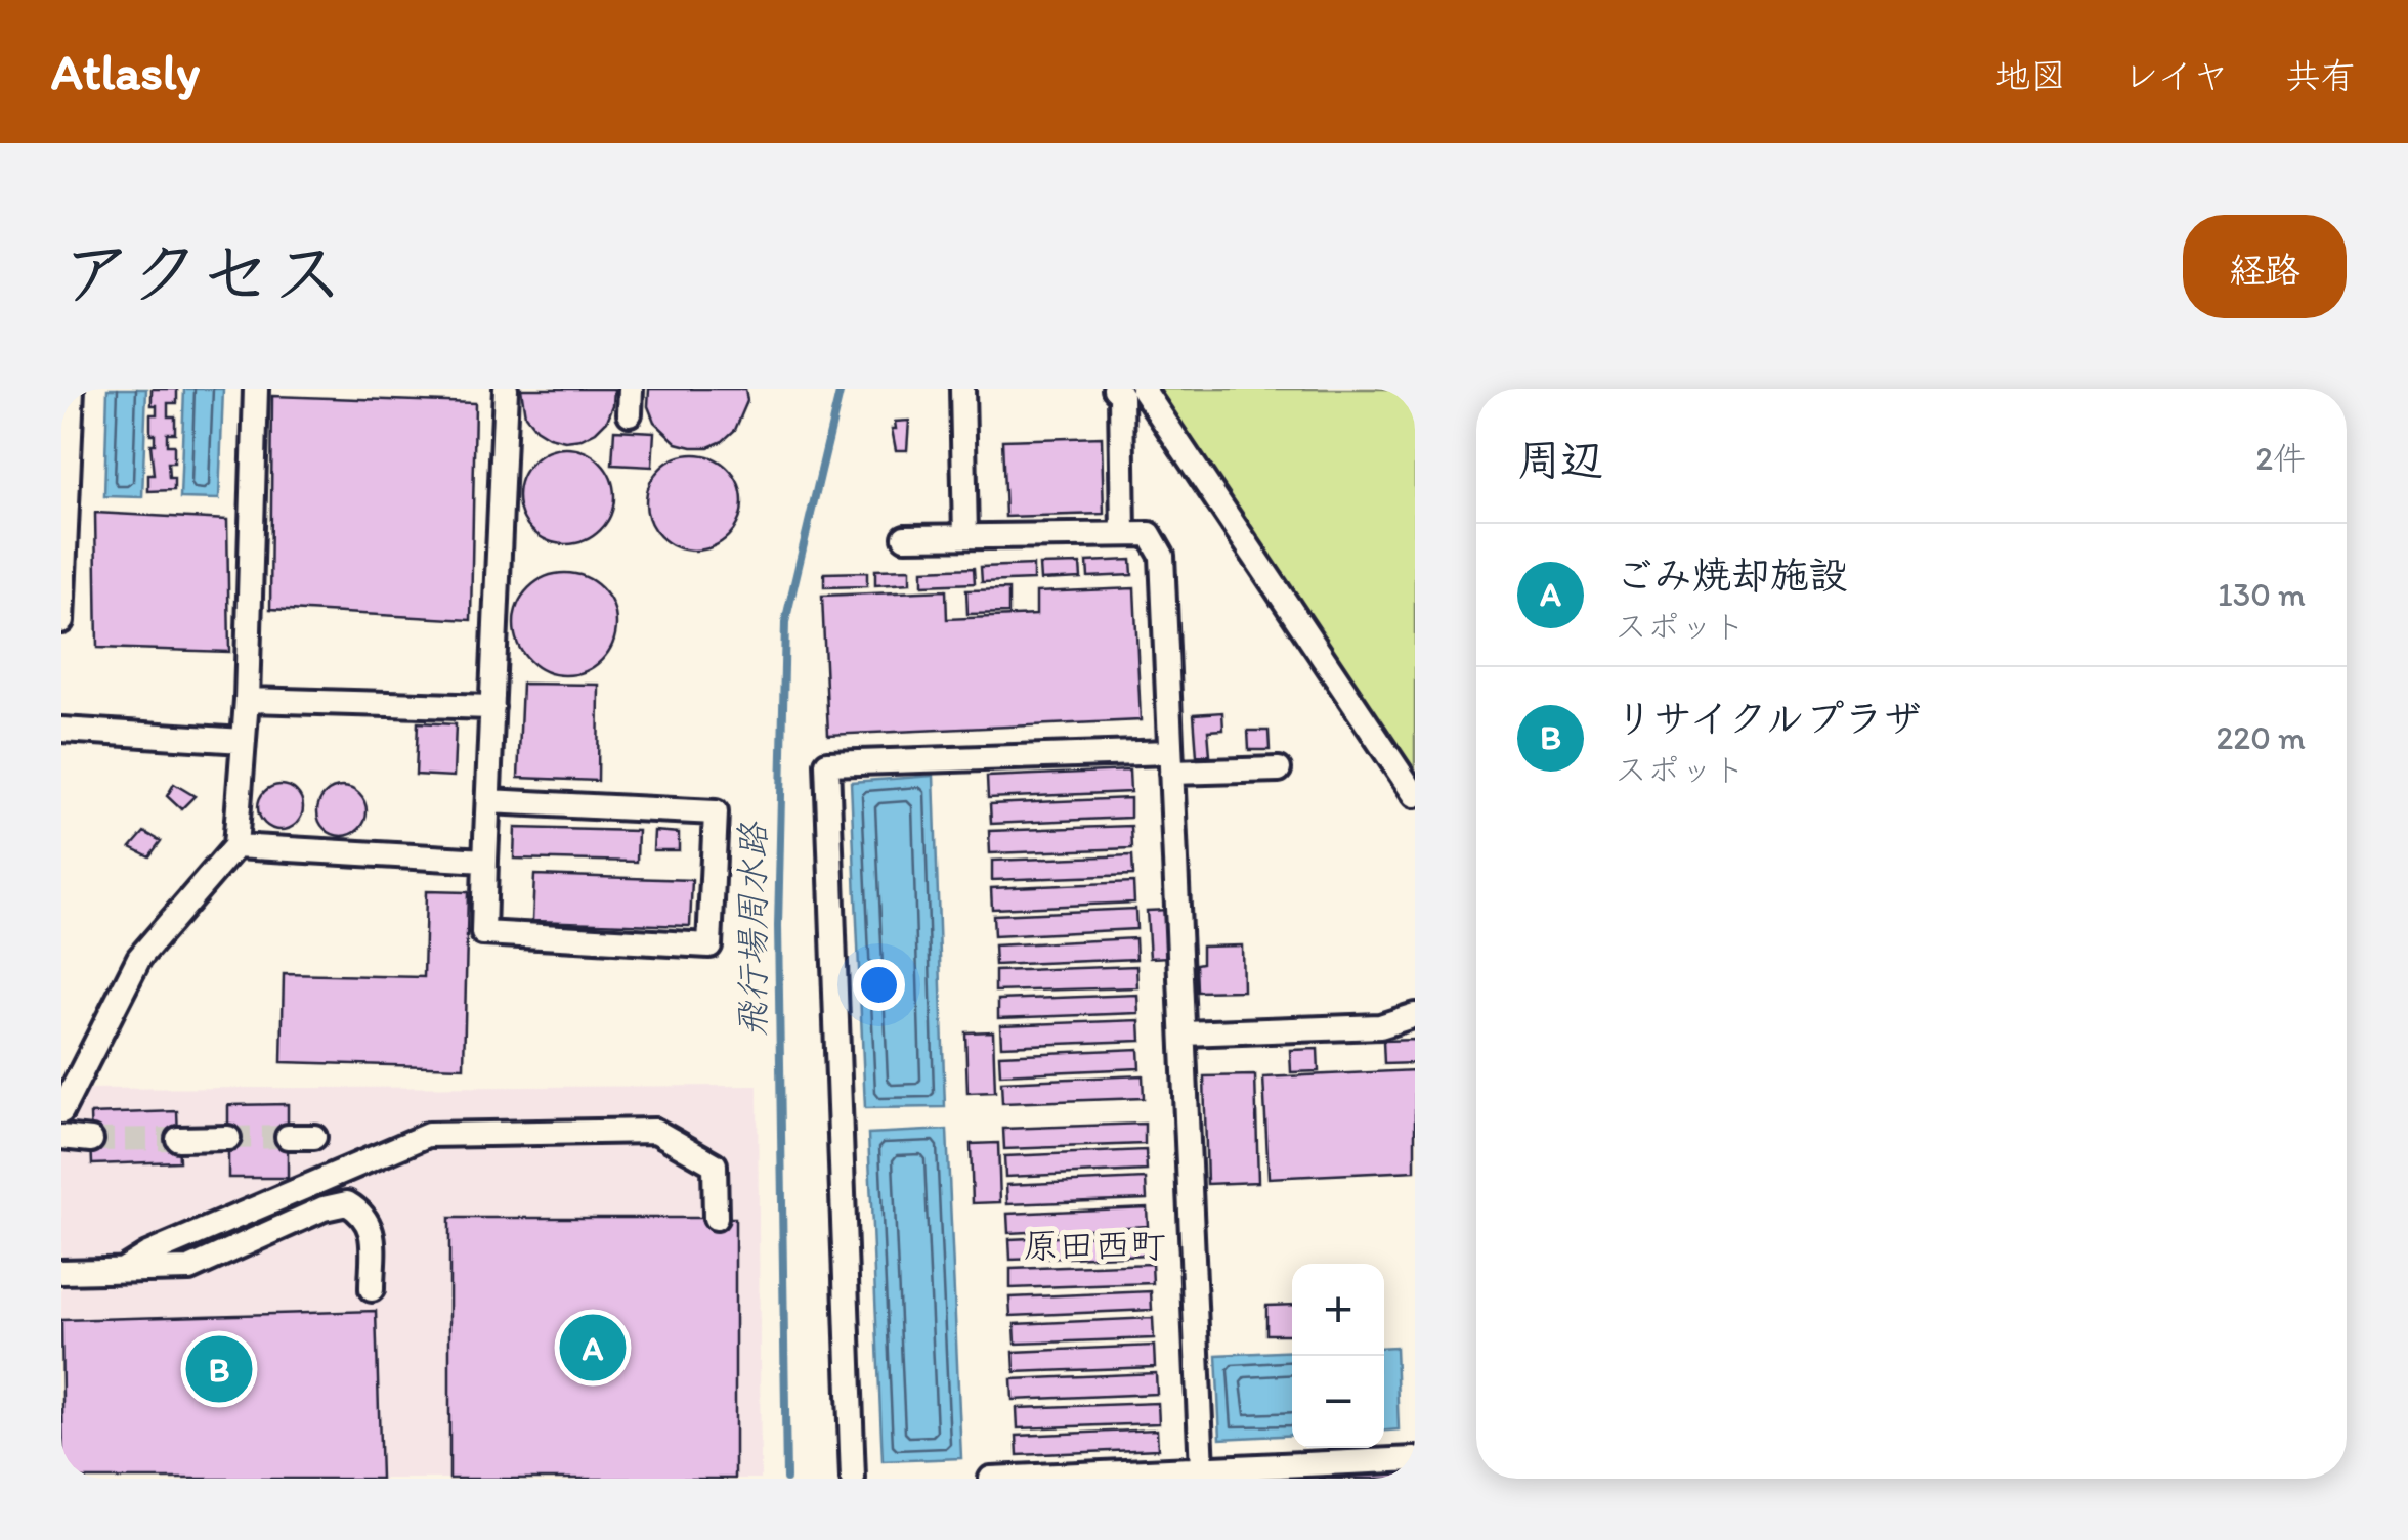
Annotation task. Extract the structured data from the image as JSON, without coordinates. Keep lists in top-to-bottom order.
{
  "districts": ["原田西町"],
  "water": ["飛行場周水路"],
  "page": {
    "header": "Atlasly",
    "nav": ["地図", "レイヤ", "共有"],
    "title": "アクセス",
    "buttons": "経路",
    "heading": ["周辺", "2件"],
    "list": [
      {
        "mark": "A",
        "name": "ごみ焼却施設",
        "note": "スポット",
        "value": "130 m"
      },
      {
        "mark": "B",
        "name": "リサイクルプラザ",
        "note": "スポット",
        "value": "220 m"
      }
    ],
    "map_buttons": ["+", "−"],
    "pins": ["A", "B"]
  }
}
